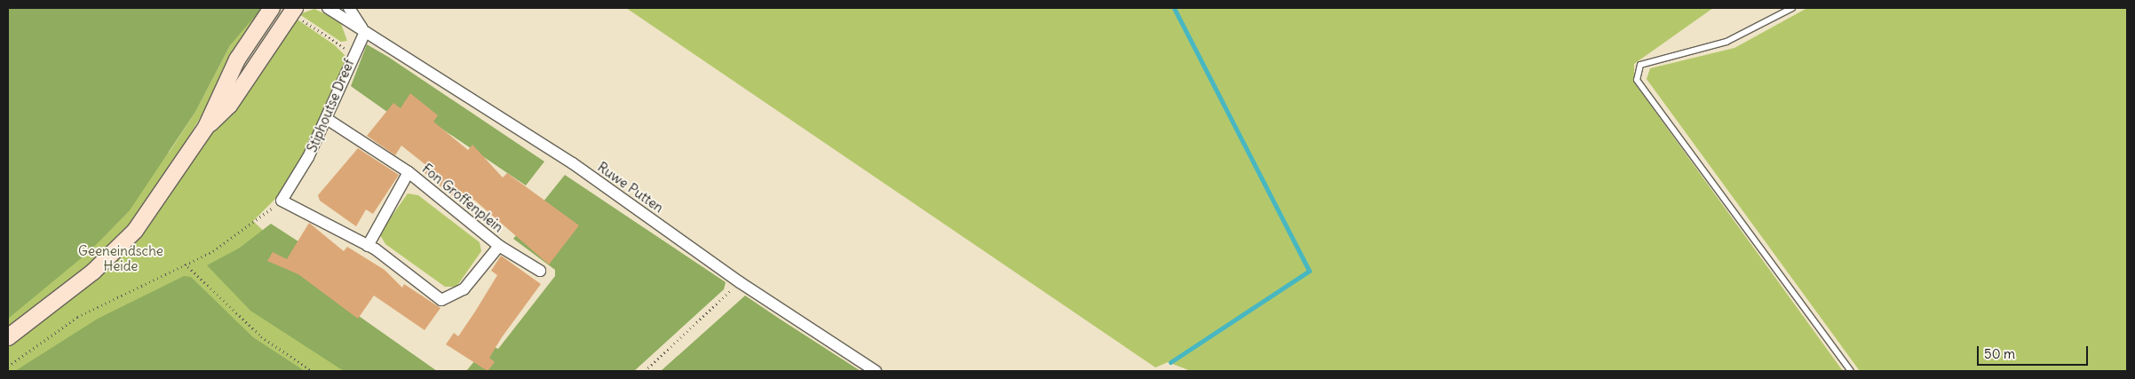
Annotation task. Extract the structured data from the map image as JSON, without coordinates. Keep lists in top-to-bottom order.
{
  "streets": {
    "street": ["Stiphoutse Dreef", "Ruwe Putten", "Fon Groffenplein"]
  },
  "crossings": [
    ["Stiphoutse Dreef", "Ruwe Putten"],
    ["Stiphoutse Dreef", "Fon Groffenplein"]
  ],
  "parks": ["Geeneindsche Heide"],
  "scale_bar": "50 m"
}
